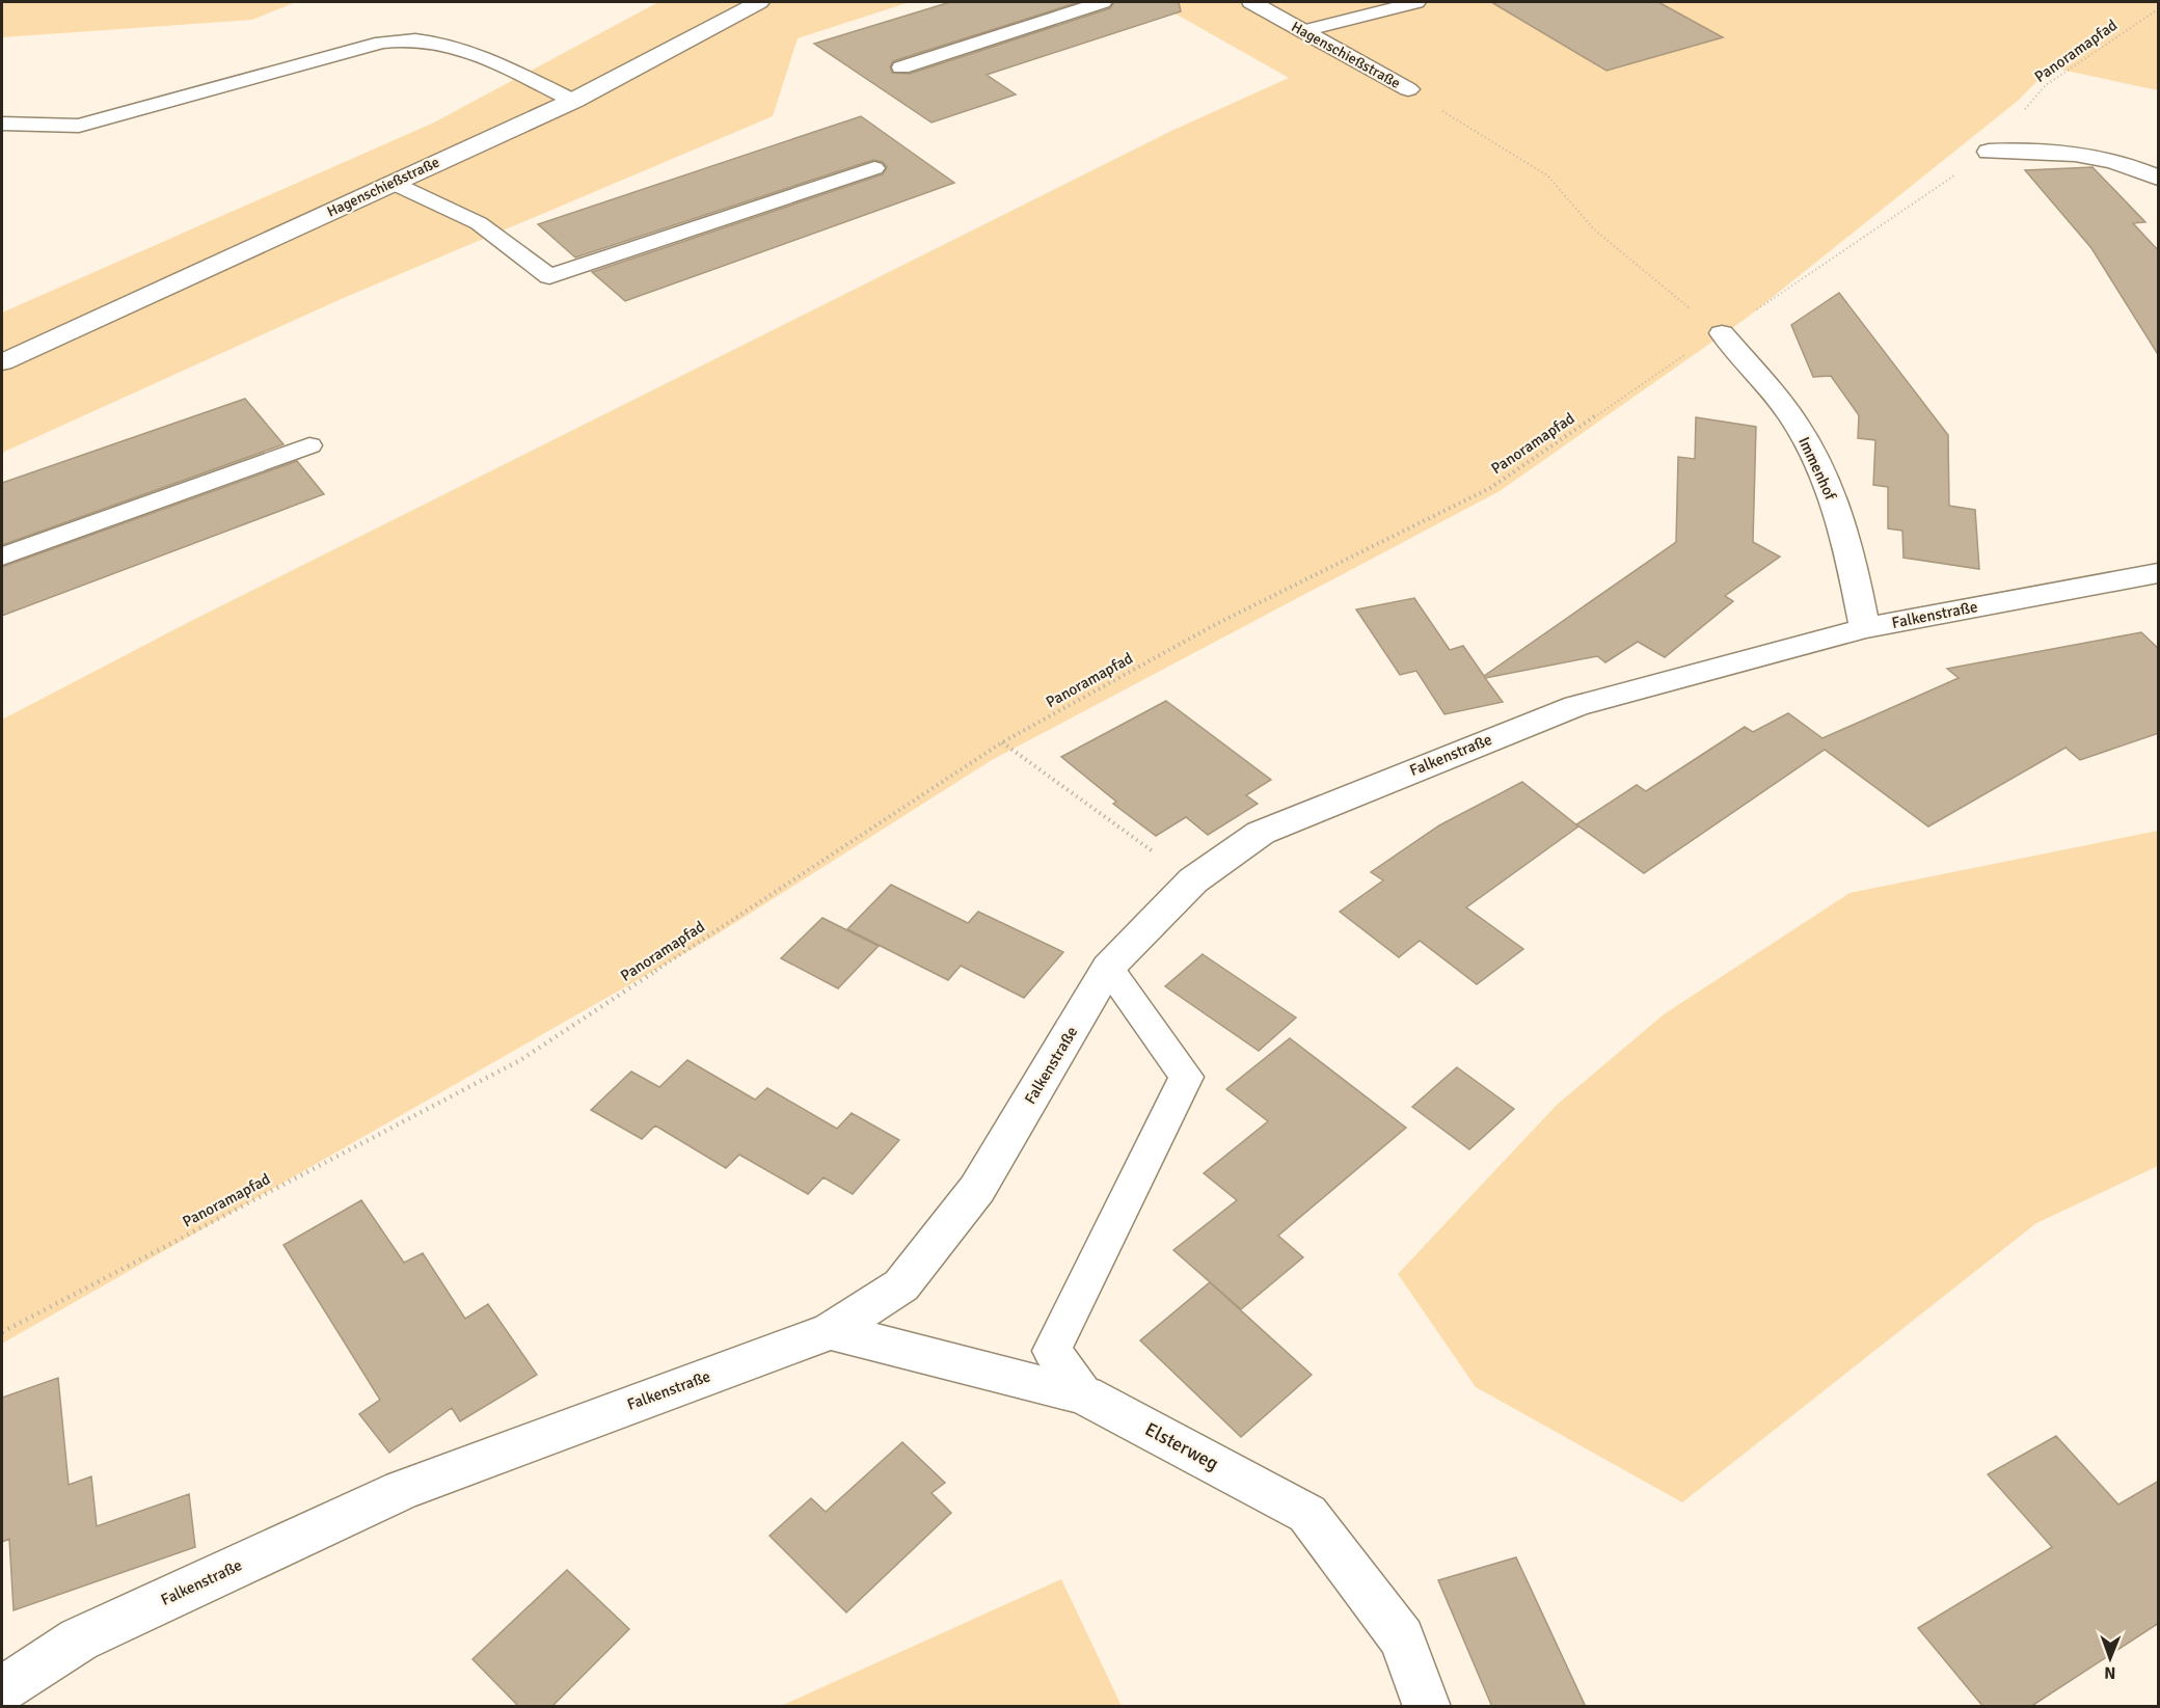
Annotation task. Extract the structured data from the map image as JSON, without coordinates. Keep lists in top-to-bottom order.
{
  "streets": {
    "street": [
      "Hagenschießstraße",
      "Immenhof",
      "Falkenstraße",
      "Elsterweg"
    ],
    "path": ["Panoramapfad"]
  },
  "crossings": [
    ["Panoramapfad", "Immenhof"],
    ["Immenhof", "Falkenstraße"],
    ["Falkenstraße", "Elsterweg"]
  ],
  "north": "bottom"
}
